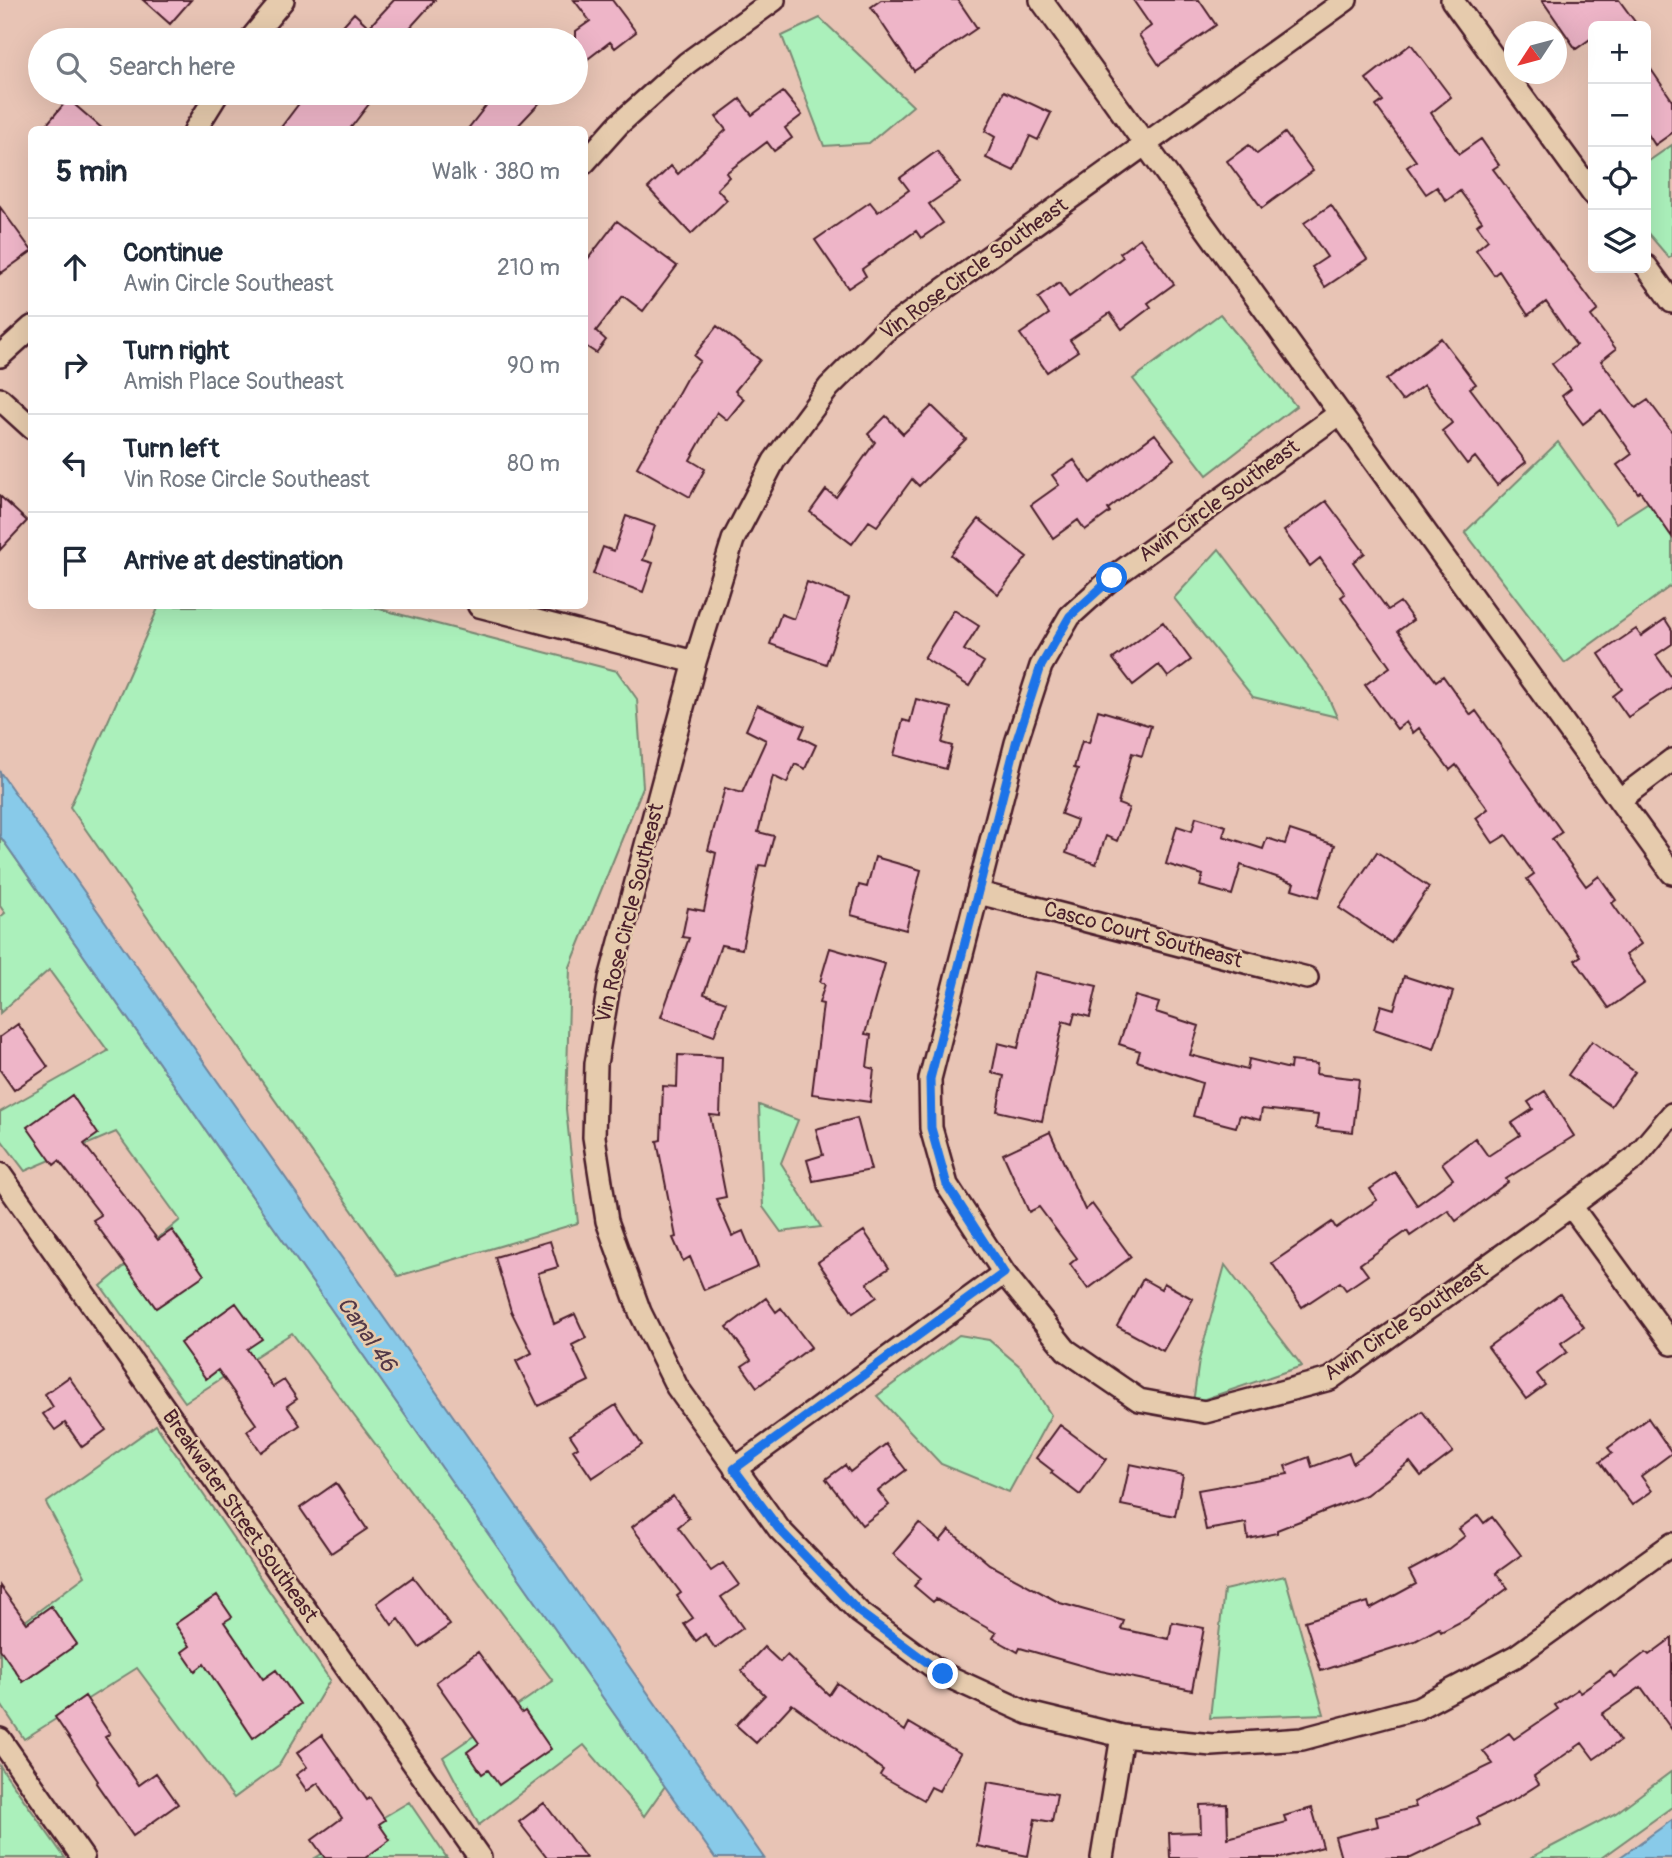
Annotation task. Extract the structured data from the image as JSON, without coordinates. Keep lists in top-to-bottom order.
{
  "streets": {
    "street": [
      "Vin Rose Circle Southeast",
      "Awin Circle Southeast",
      "Casco Court Southeast",
      "Breakwater Street Southeast"
    ]
  },
  "crossings": [
    ["Awin Circle Southeast", "Casco Court Southeast"]
  ],
  "water": ["Canal 46"],
  "north": "bottom left",
  "page": {
    "map_buttons": ["+", "−"],
    "search": "Search here",
    "heading": ["5 min", "Walk · 380 m"],
    "list": [
      ["Continue", "Awin Circle Southeast", "210 m"],
      ["Turn right", "Amish Place Southeast", "90 m"],
      ["Turn left", "Vin Rose Circle Southeast", "80 m"],
      "Arrive at destination"
    ]
  }
}
